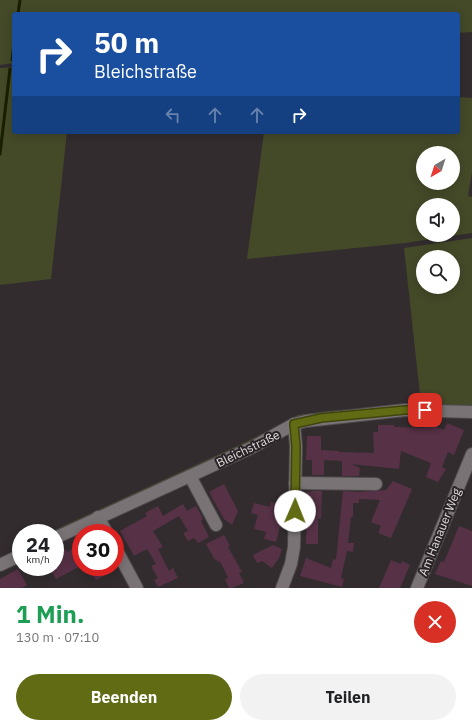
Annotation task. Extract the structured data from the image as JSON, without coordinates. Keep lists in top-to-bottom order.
{
  "streets": {
    "street": ["Bleichstraße", "Am Hanauer Weg"]
  },
  "north": "bottom left",
  "page": {
    "turn": ["50 m", "Bleichstraße"],
    "speed": "24 km/h",
    "limit": "30",
    "heading": ["1 Min.", "130 m · 07:10"],
    "buttons": ["Beenden", "Teilen"]
  }
}
